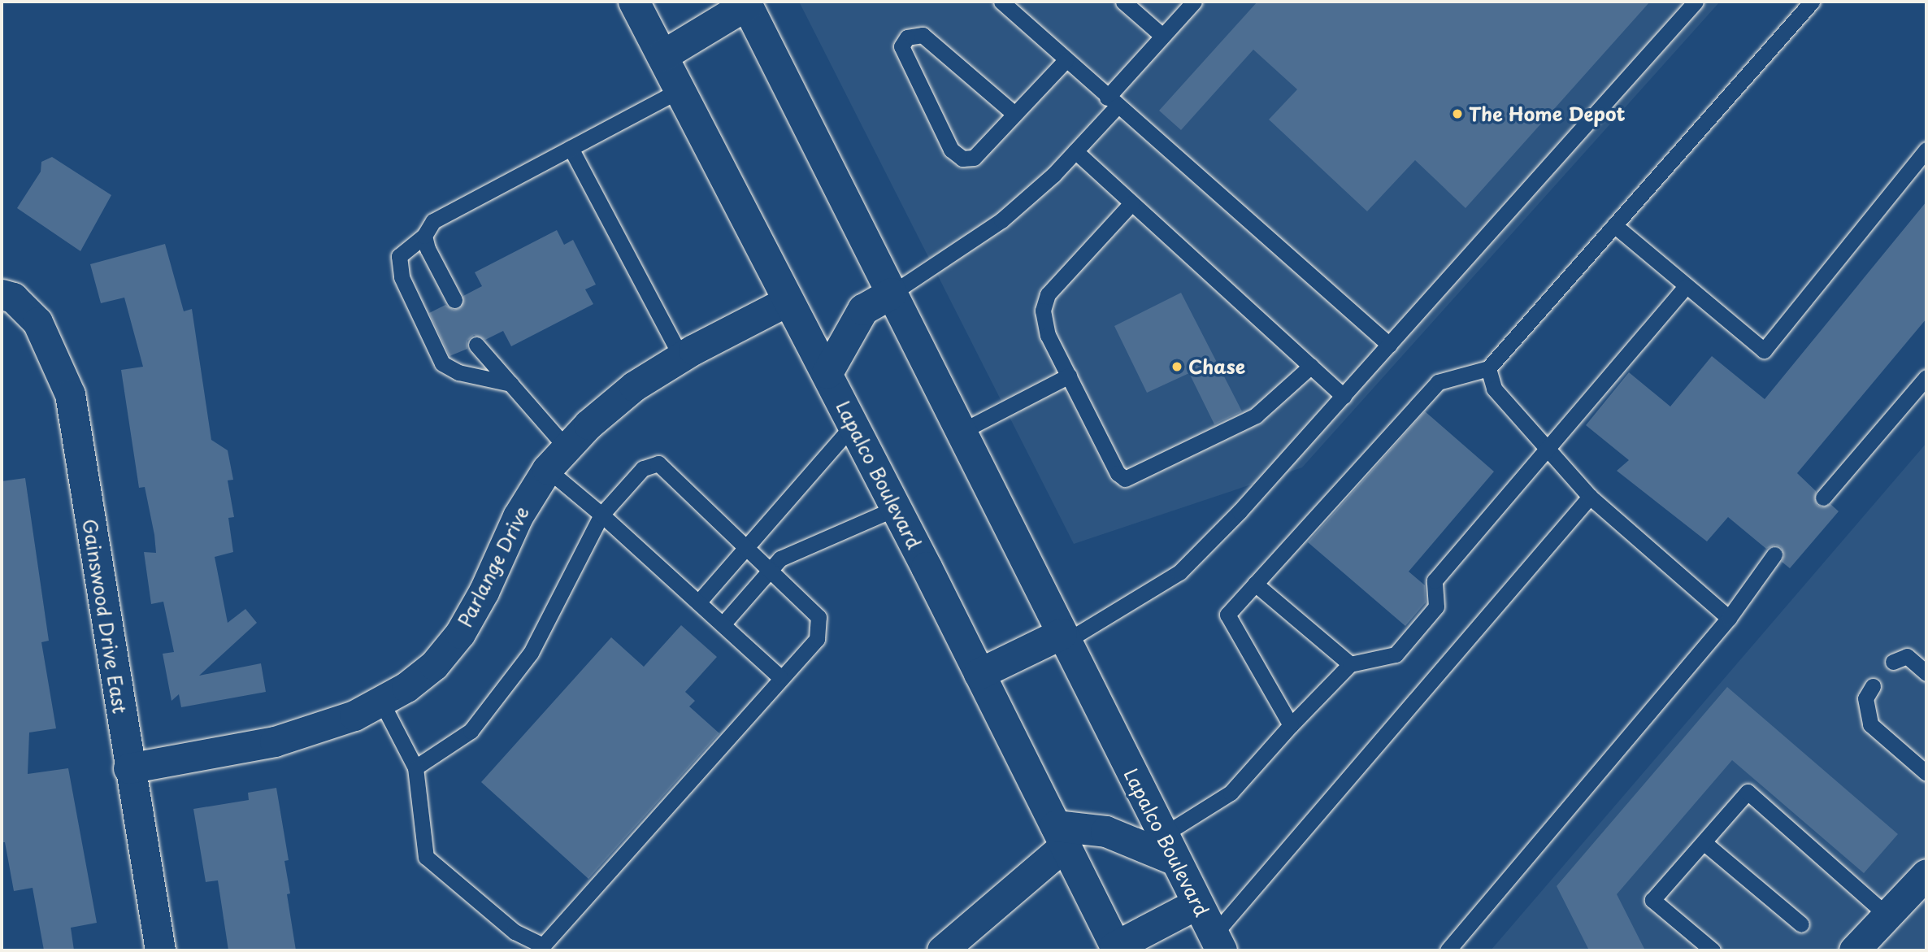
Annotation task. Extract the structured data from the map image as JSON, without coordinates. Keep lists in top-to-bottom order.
{
  "streets": {
    "main road": ["Lapalco Boulevard"],
    "street": ["Parlange Drive", "Gainswood Drive East"]
  },
  "crossings": [
    ["Lapalco Boulevard", "Parlange Drive"],
    ["Parlange Drive", "Gainswood Drive East"]
  ],
  "places": ["The Home Depot", "Chase"]
}
